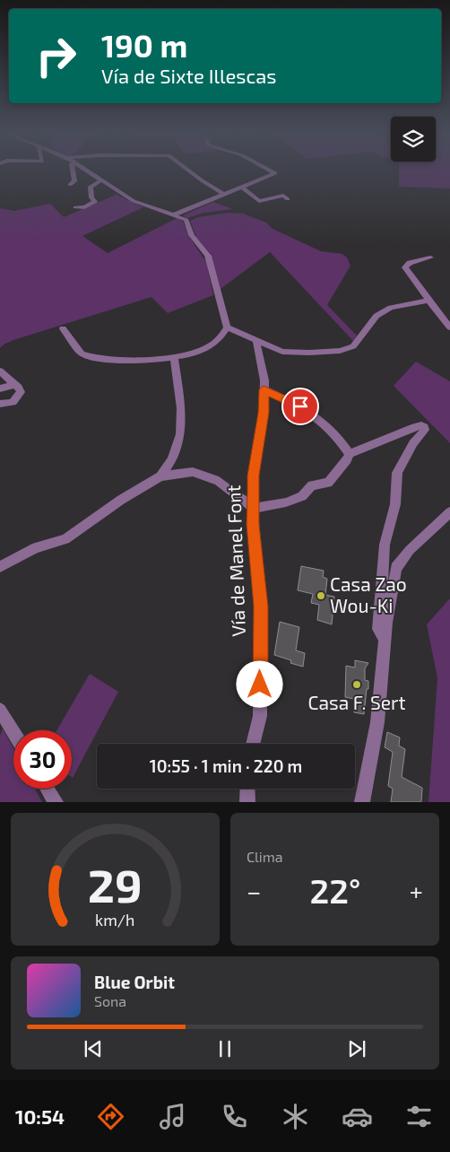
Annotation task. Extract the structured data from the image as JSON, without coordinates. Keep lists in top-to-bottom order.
{
  "streets": {
    "street": ["Vía de Manel Font"]
  },
  "places": ["Casa Zao Wou-Ki", "Casa F. Sert"],
  "page": {
    "turn": ["190 m", "Vía de Sixte Illescas"],
    "limit": "30",
    "trip": "10:55 · 1 min · 220 m",
    "tile": "Clima",
    "heat": ["−", "22°", "+"],
    "song": ["Blue Orbit", "Sona"],
    "tabs": "10:54",
    "gauge": ["29", "km/h"]
  }
}
